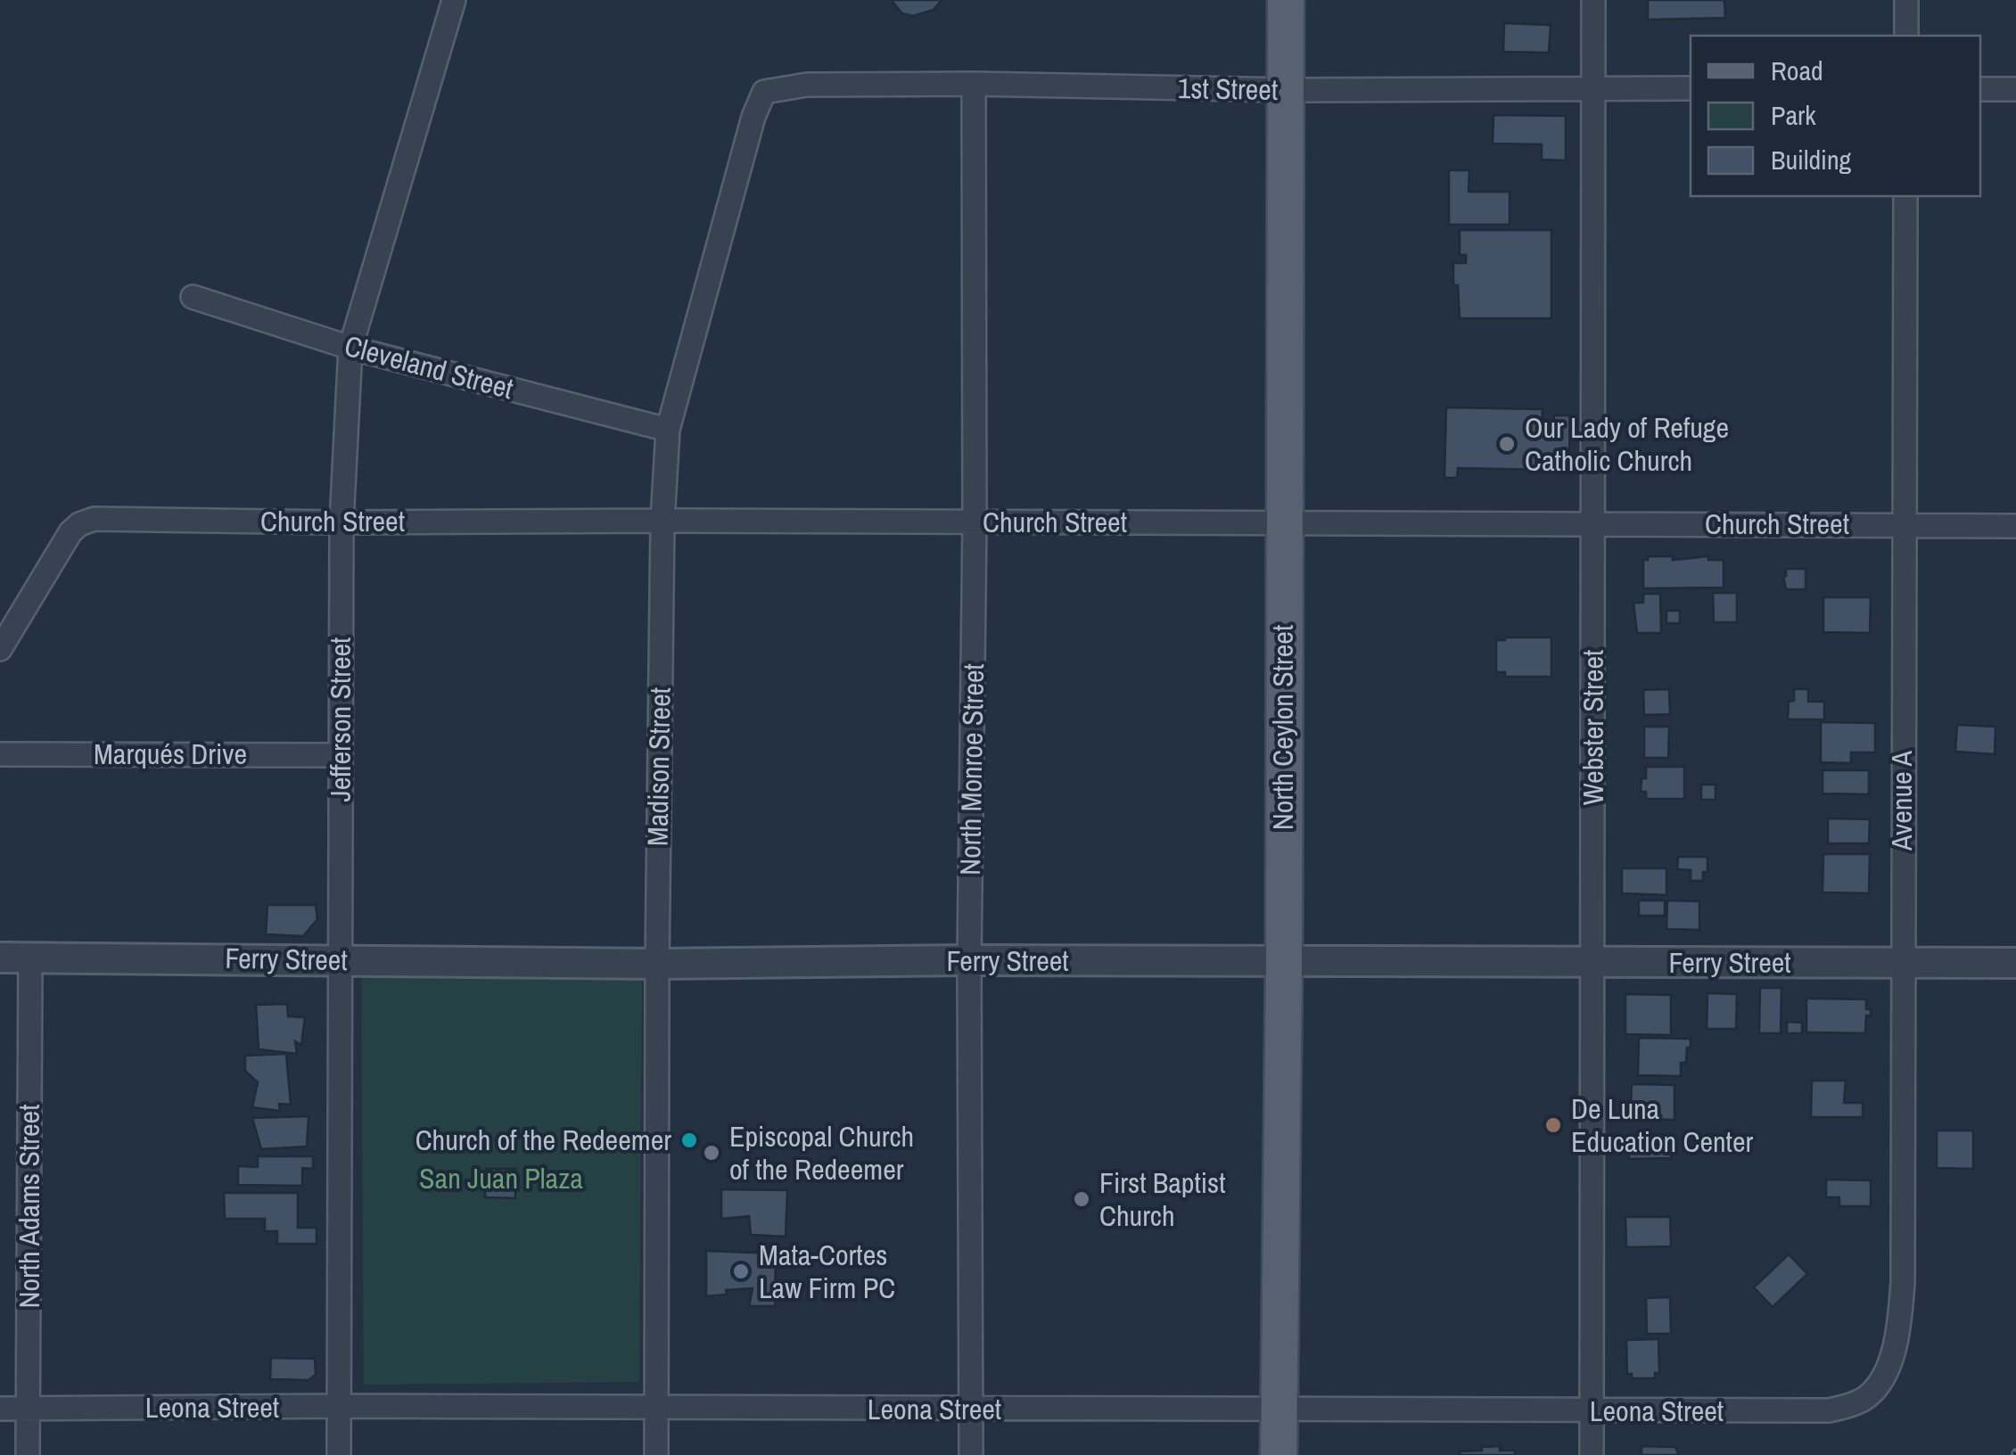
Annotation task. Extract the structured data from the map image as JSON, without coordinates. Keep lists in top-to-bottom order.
{
  "streets": {
    "main road": ["North Ceylon Street"],
    "street": [
      "1st Street",
      "Cleveland Street",
      "Church Street",
      "Jefferson Street",
      "Webster Street",
      "Marqués Drive",
      "Madison Street",
      "North Monroe Street",
      "Avenue A",
      "Ferry Street",
      "North Adams Street",
      "Leona Street"
    ]
  },
  "crossings": [
    ["1st Street", "North Ceylon Street"],
    ["1st Street", "Webster Street"],
    ["1st Street", "Madison Street"],
    ["1st Street", "North Monroe Street"],
    ["Cleveland Street", "Jefferson Street"],
    ["Cleveland Street", "Madison Street"],
    ["Church Street", "Jefferson Street"],
    ["Church Street", "North Ceylon Street"],
    ["Church Street", "Webster Street"],
    ["Church Street", "Madison Street"],
    ["Church Street", "North Monroe Street"],
    ["Church Street", "Avenue A"],
    ["Jefferson Street", "Marqués Drive"],
    ["Jefferson Street", "Ferry Street"],
    ["Jefferson Street", "Leona Street"],
    ["North Ceylon Street", "Ferry Street"],
    ["North Ceylon Street", "Leona Street"],
    ["Webster Street", "Ferry Street"],
    ["Webster Street", "Leona Street"],
    ["Madison Street", "Ferry Street"],
    ["Madison Street", "Leona Street"],
    ["North Monroe Street", "Ferry Street"],
    ["North Monroe Street", "Leona Street"],
    ["Avenue A", "Ferry Street"],
    ["Avenue A", "Leona Street"],
    ["Ferry Street", "North Adams Street"],
    ["North Adams Street", "Leona Street"]
  ],
  "parks": ["San Juan Plaza"],
  "places": [
    "Our Lady of Refuge Catholic Church",
    "De Luna Education Center",
    "Church of the Redeemer",
    "Episcopal Church of the Redeemer",
    "First Baptist Church",
    "Mata-Cortes Law Firm PC"
  ],
  "legend": ["Road", "Park", "Building"]
}
